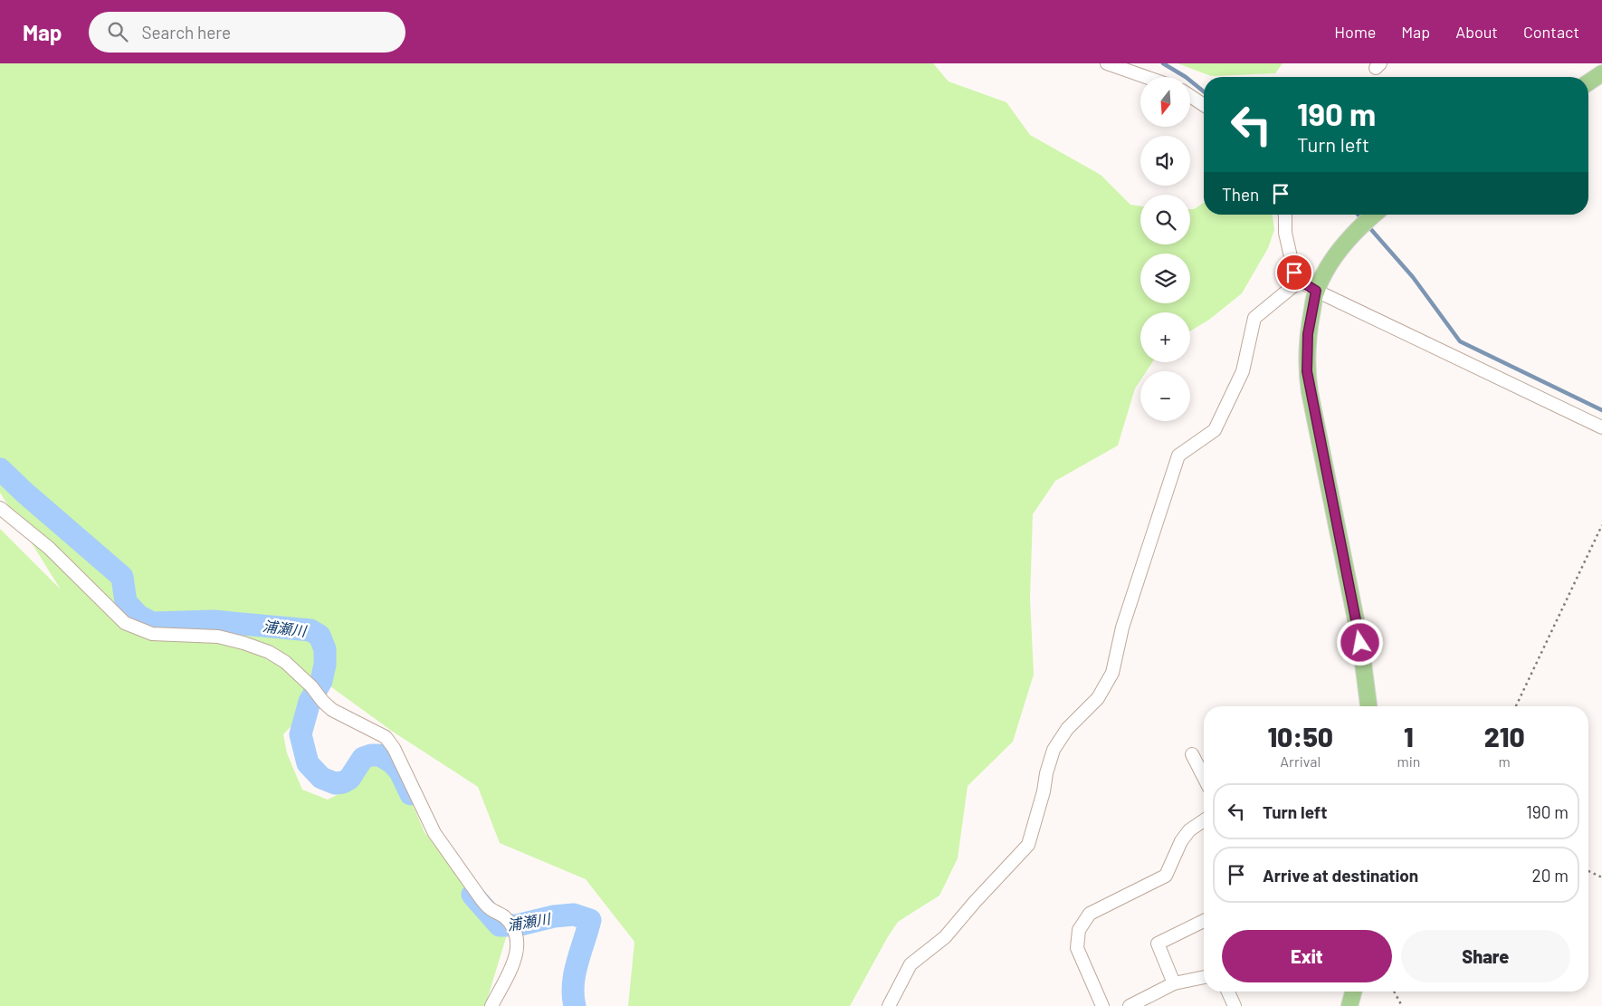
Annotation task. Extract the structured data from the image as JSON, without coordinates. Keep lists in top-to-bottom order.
{
  "water": ["浦瀬川"],
  "north": "bottom",
  "page": {
    "header": "Map",
    "search": "Search here",
    "nav": [
      "Home",
      "Map",
      "About",
      "Contact"
    ],
    "map_buttons": ["+", "−"],
    "turn": ["190 m", "Turn left"],
    "then": "Then",
    "eta": [
      "10:50",
      "Arrival",
      "1",
      "min",
      "210",
      "m"
    ],
    "list": [
      {
        "name": "Turn left",
        "value": "190 m"
      },
      {
        "name": "Arrive at destination",
        "value": "20 m"
      }
    ],
    "buttons": ["Exit", "Share"]
  }
}
